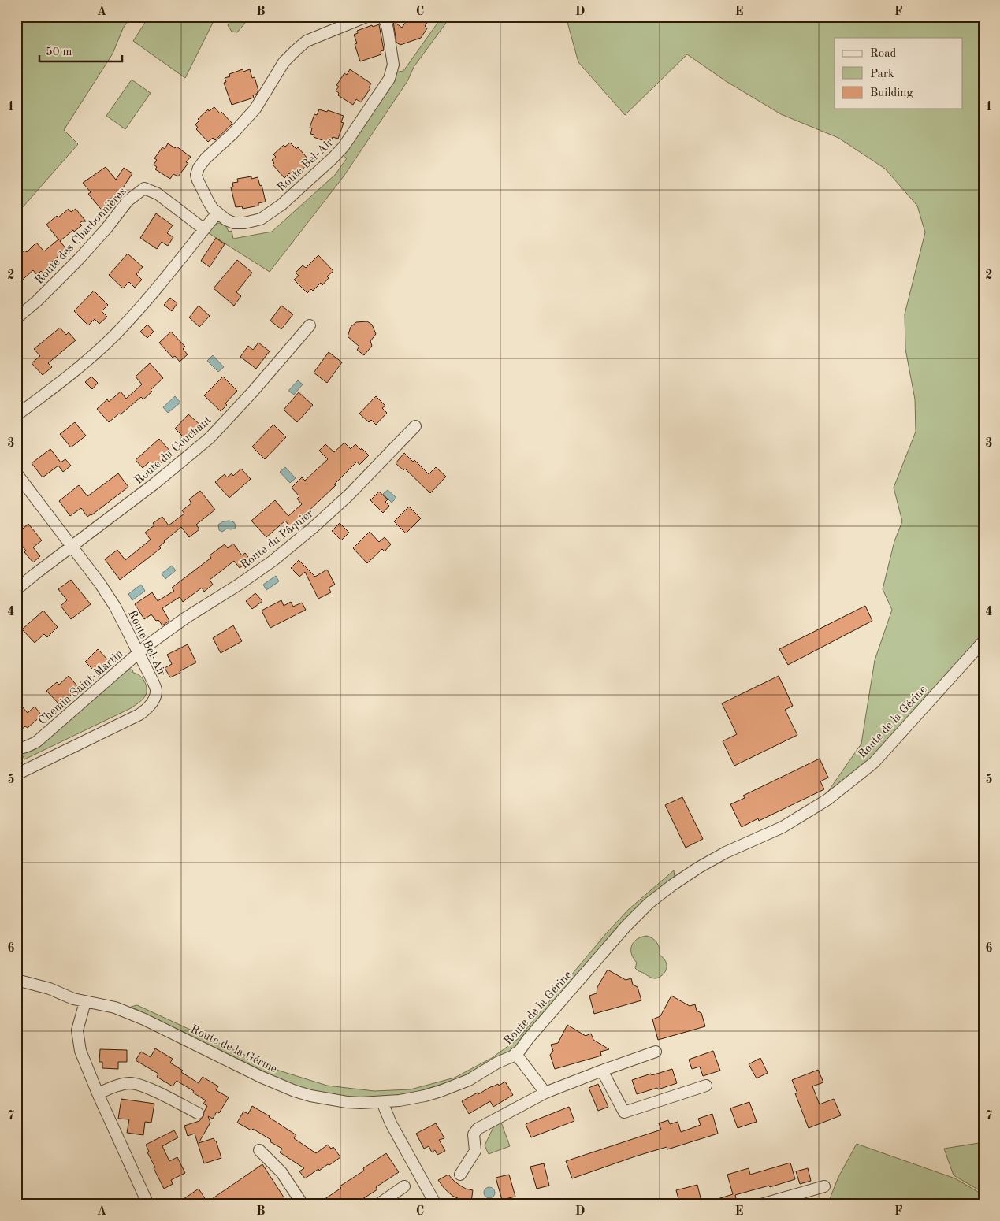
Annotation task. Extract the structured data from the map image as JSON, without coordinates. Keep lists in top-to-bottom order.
{
  "streets": {
    "street": [
      "Route Bel-Air",
      "Route des Charbonnières",
      "Route du Couchant",
      "Route du Pâquier",
      "Chemin Saint-Martin",
      "Route de la Gérine"
    ]
  },
  "crossings": [
    ["Route Bel-Air", "Route du Couchant"],
    ["Route Bel-Air", "Route du Pâquier"],
    ["Route Bel-Air", "Chemin Saint-Martin"],
    ["Route du Pâquier", "Chemin Saint-Martin"]
  ],
  "legend": ["Road", "Park", "Building"],
  "scale_bar": "50 m",
  "grid": {
    "columns": [
      "A",
      "B",
      "C",
      "D",
      "E",
      "F"
    ],
    "rows": [
      "1",
      "2",
      "3",
      "4",
      "5",
      "6",
      "7"
    ]
  }
}
